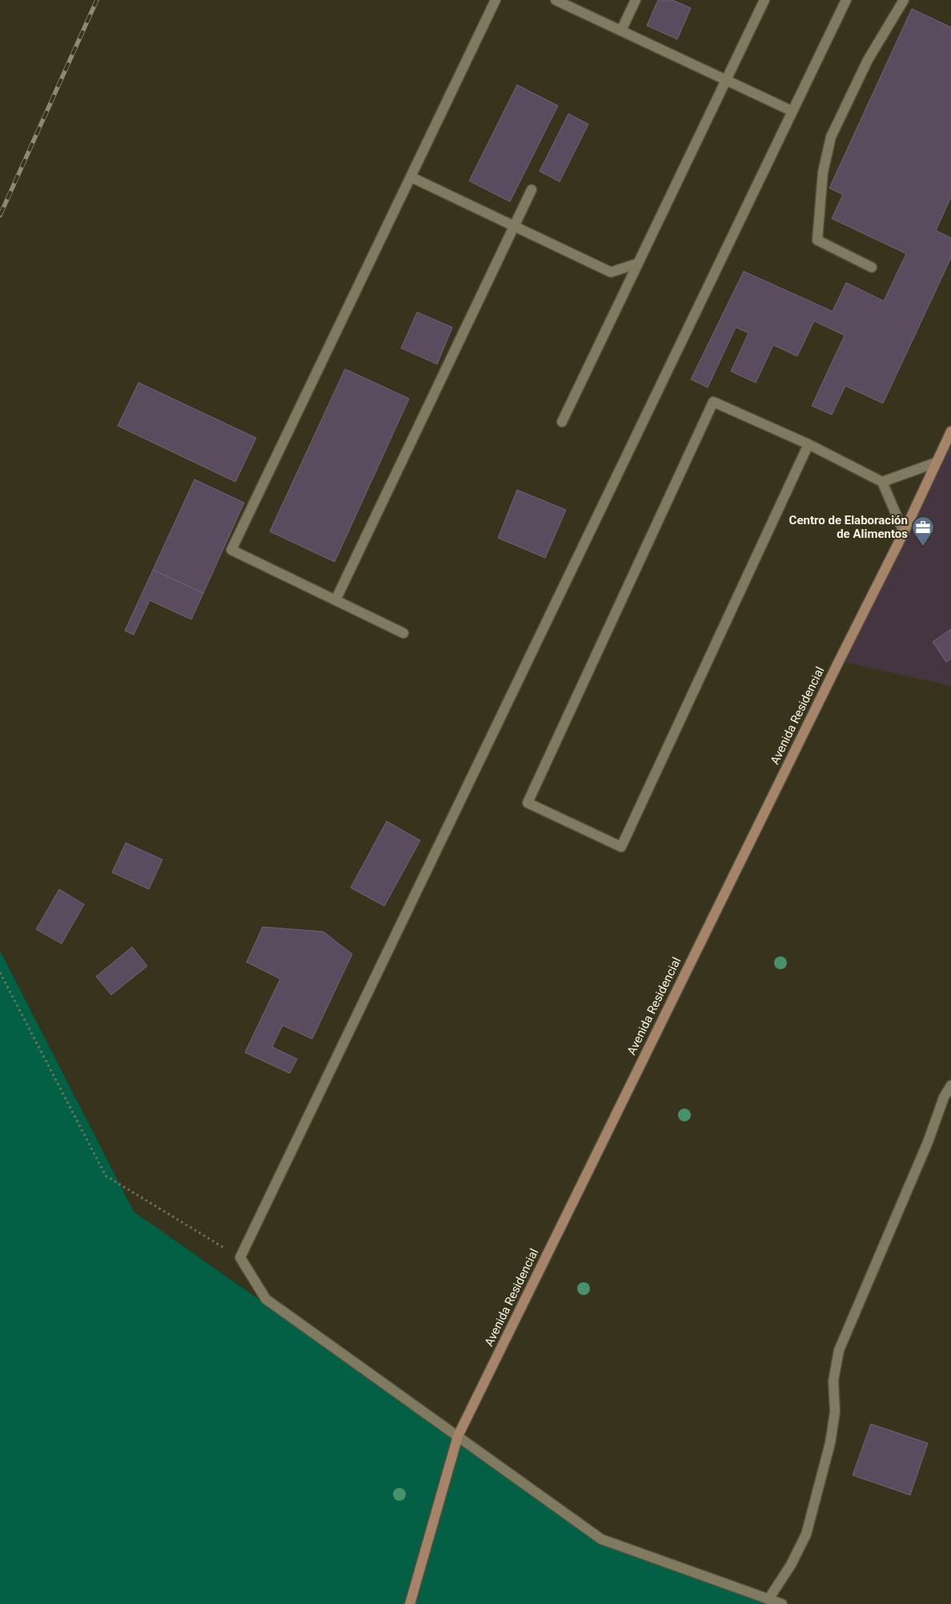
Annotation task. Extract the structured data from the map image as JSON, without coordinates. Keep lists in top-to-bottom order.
{
  "streets": {
    "main road": ["Avenida Residencial"]
  },
  "places": {
    "office": ["Centro de Elaboración de Alimentos"]
  }
}
